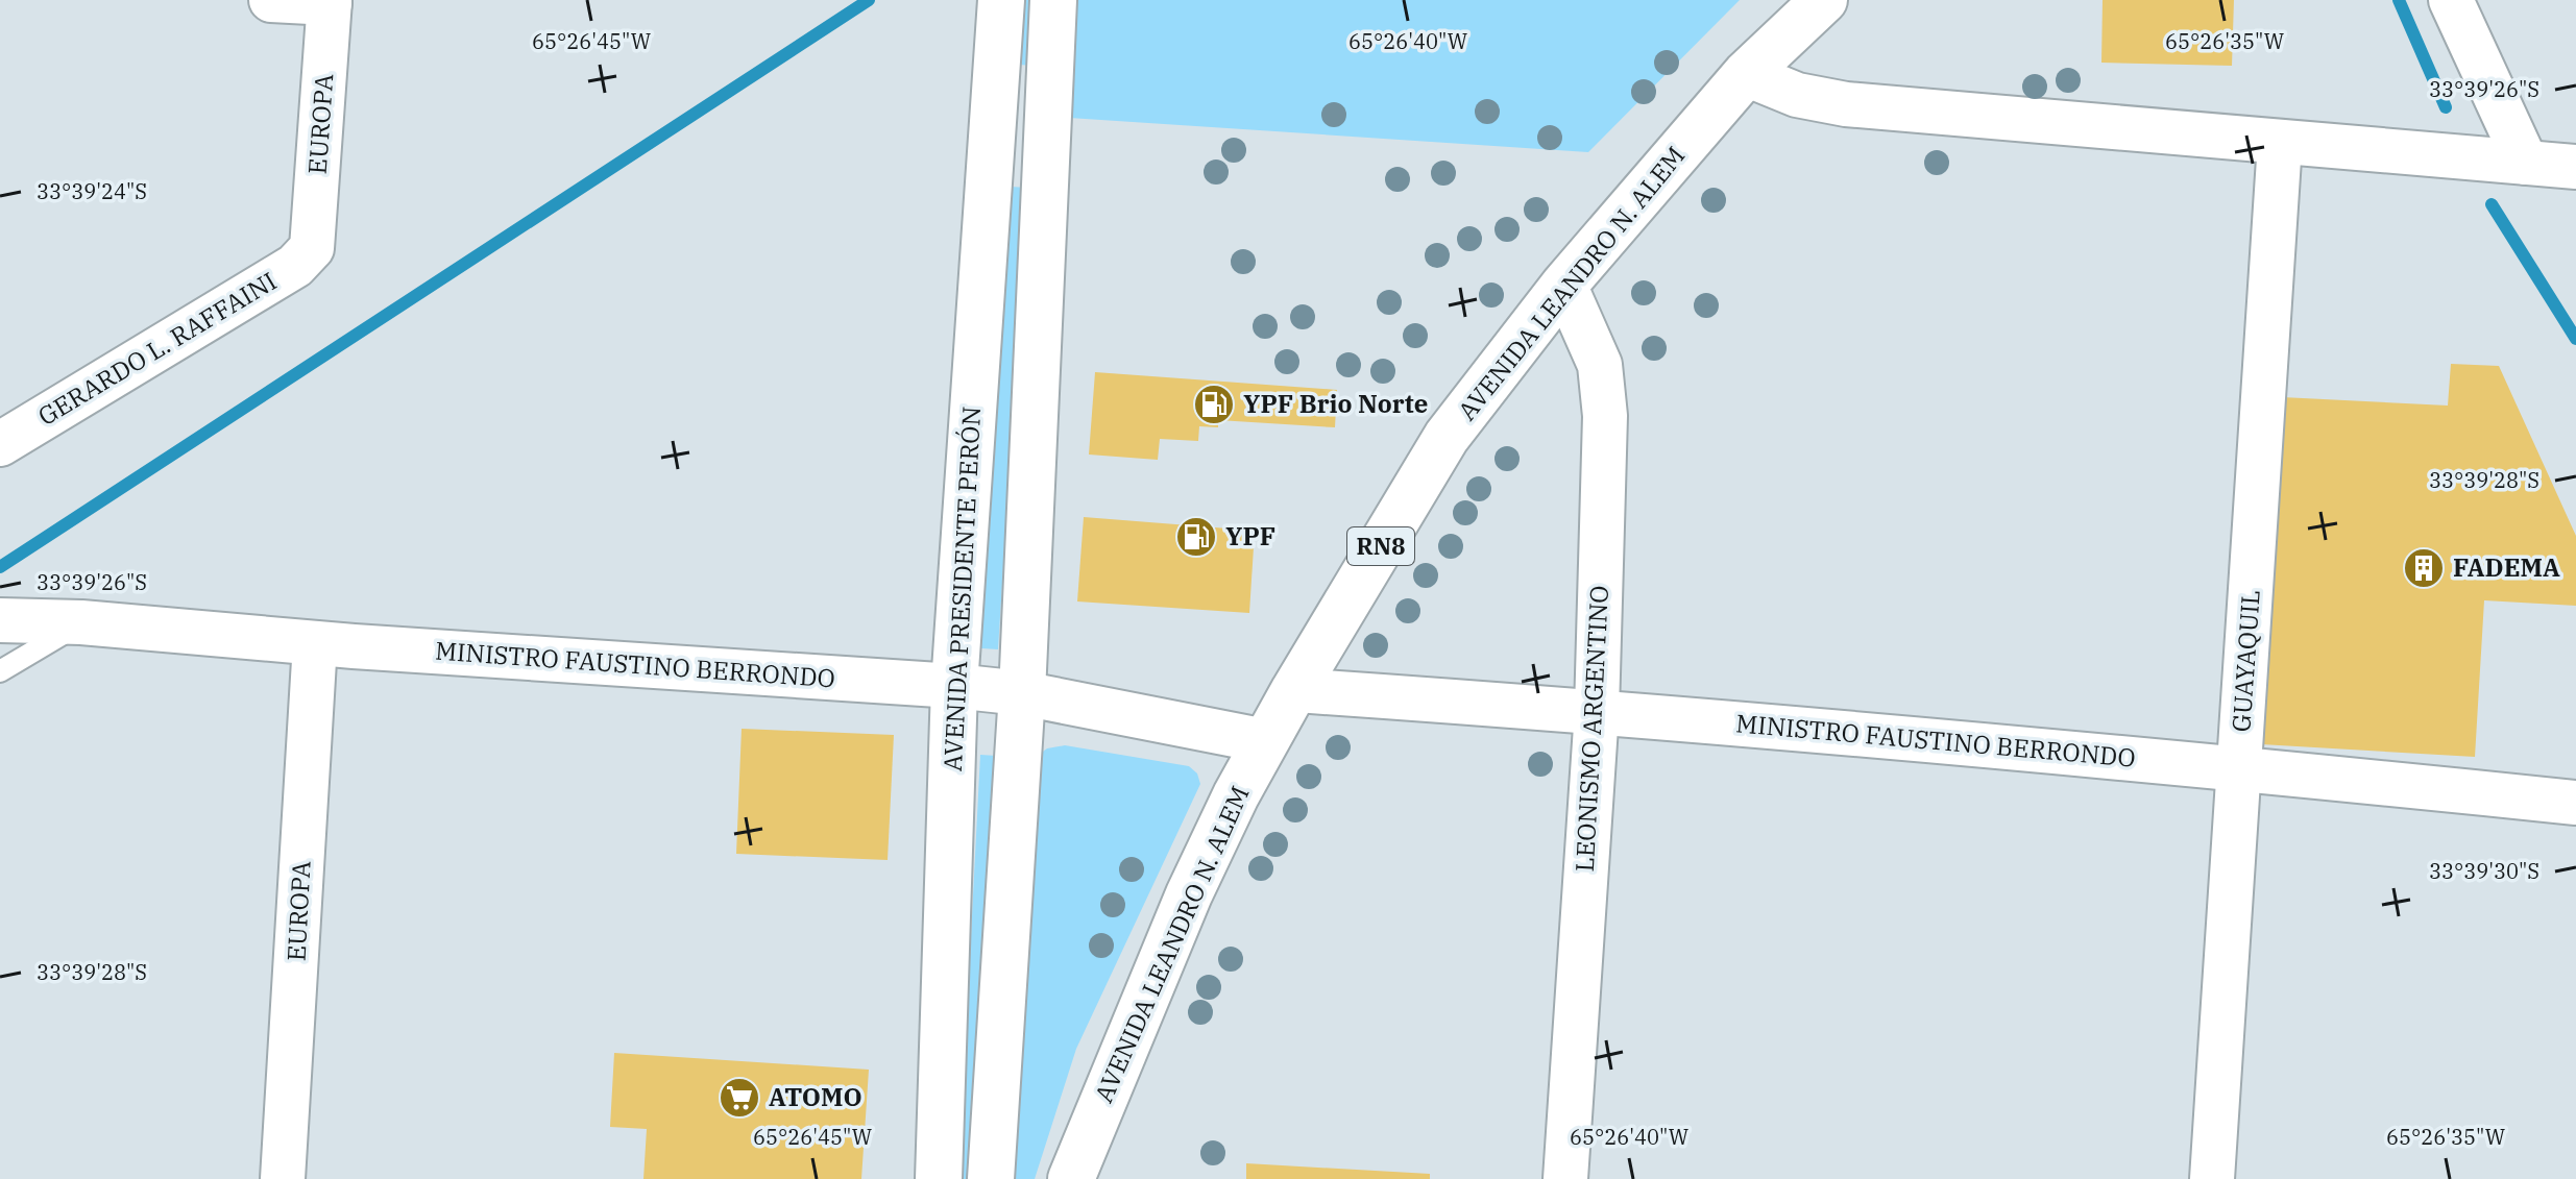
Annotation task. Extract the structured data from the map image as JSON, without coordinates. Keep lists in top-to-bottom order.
{
  "streets": {
    "main road": ["AVENIDA LEANDRO N. ALEM", "RN8", "AVENIDA PRESIDENTE PERÓN"],
    "street": [
      "EUROPA",
      "GERARDO L. RAFFAINI",
      "GUAYAQUIL",
      "MINISTRO FAUSTINO BERRONDO",
      "LEONISMO ARGENTINO"
    ]
  },
  "crossings": [
    ["EUROPA", "GERARDO L. RAFFAINI"],
    ["EUROPA", "MINISTRO FAUSTINO BERRONDO"],
    ["AVENIDA LEANDRO N. ALEM", "MINISTRO FAUSTINO BERRONDO"],
    ["AVENIDA LEANDRO N. ALEM", "LEONISMO ARGENTINO"],
    ["AVENIDA PRESIDENTE PERÓN", "MINISTRO FAUSTINO BERRONDO"],
    ["GUAYAQUIL", "MINISTRO FAUSTINO BERRONDO"],
    ["MINISTRO FAUSTINO BERRONDO", "LEONISMO ARGENTINO"]
  ],
  "places": {
    "fuel station": ["YPF Brio Norte", "YPF"],
    "building": ["FADEMA"],
    "supermarket": ["ATOMO"]
  },
  "coordinates": [
    "65°26'45\"W",
    "65°26'40\"W",
    "65°26'35\"W",
    "33°39'26\"S",
    "33°39'24\"S",
    "33°39'28\"S",
    "33°39'30\"S"
  ]
}
